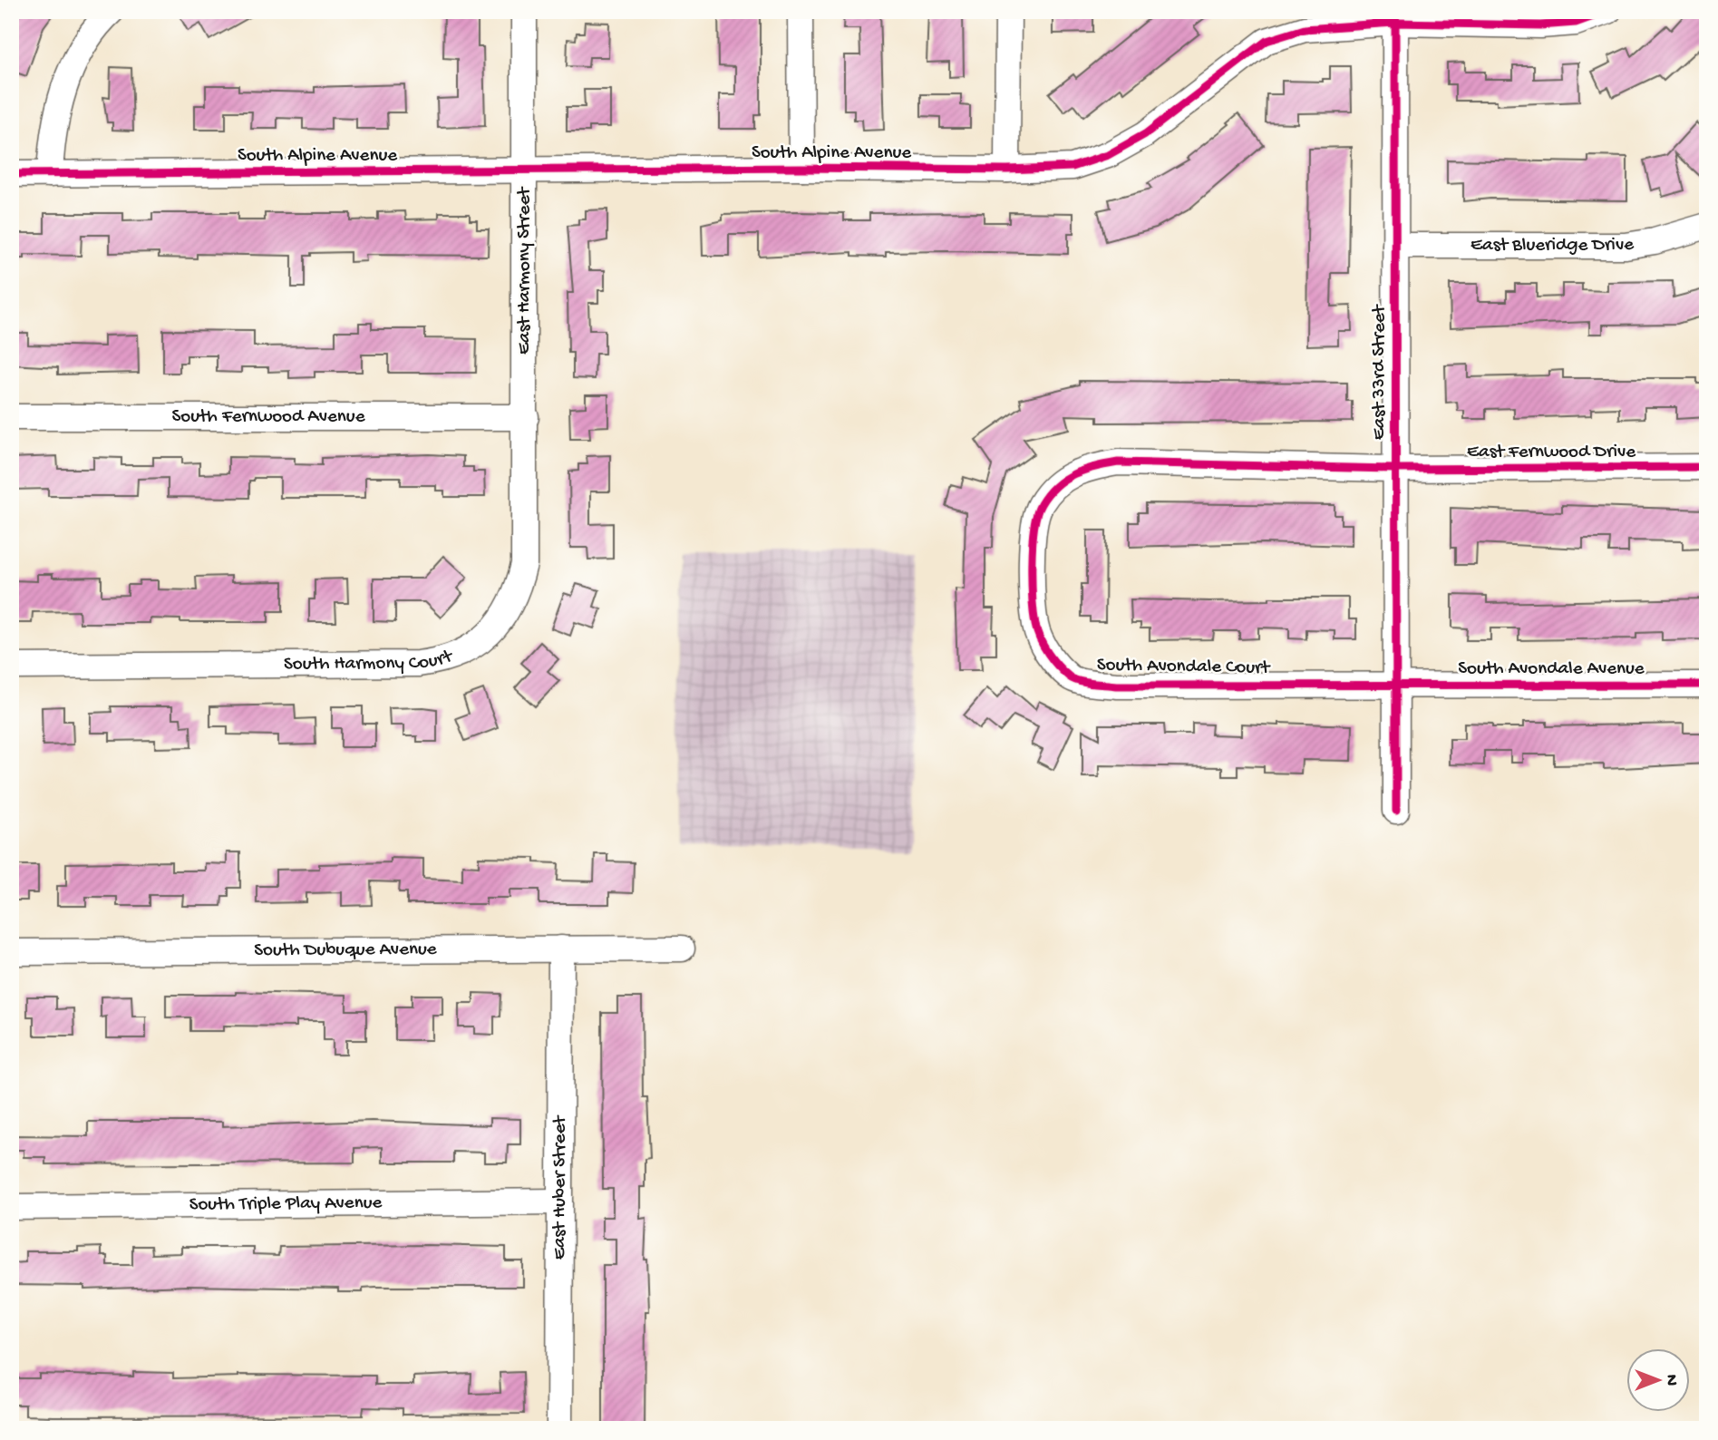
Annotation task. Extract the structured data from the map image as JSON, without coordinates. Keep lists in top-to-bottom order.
{
  "streets": {
    "street": [
      "South Alpine Avenue",
      "East Blueridge Drive",
      "East Harmony Street",
      "East 33rd Street",
      "South Fernwood Avenue",
      "East Fernwood Drive",
      "South Harmony Court",
      "South Avondale Court",
      "South Avondale Avenue",
      "South Dubuque Avenue",
      "East Huber Street",
      "South Triple Play Avenue"
    ]
  },
  "crossings": [
    ["South Alpine Avenue", "East Harmony Street"],
    ["South Alpine Avenue", "East 33rd Street"],
    ["East Blueridge Drive", "East 33rd Street"],
    ["East Harmony Street", "South Fernwood Avenue"],
    ["East Harmony Street", "South Harmony Court"],
    ["East 33rd Street", "East Fernwood Drive"],
    ["East 33rd Street", "South Avondale Court"],
    ["East 33rd Street", "South Avondale Avenue"],
    ["South Fernwood Avenue", "South Harmony Court"],
    ["East Fernwood Drive", "South Avondale Court"],
    ["South Avondale Court", "South Avondale Avenue"],
    ["South Dubuque Avenue", "East Huber Street"],
    ["East Huber Street", "South Triple Play Avenue"]
  ],
  "north": "right"
}
